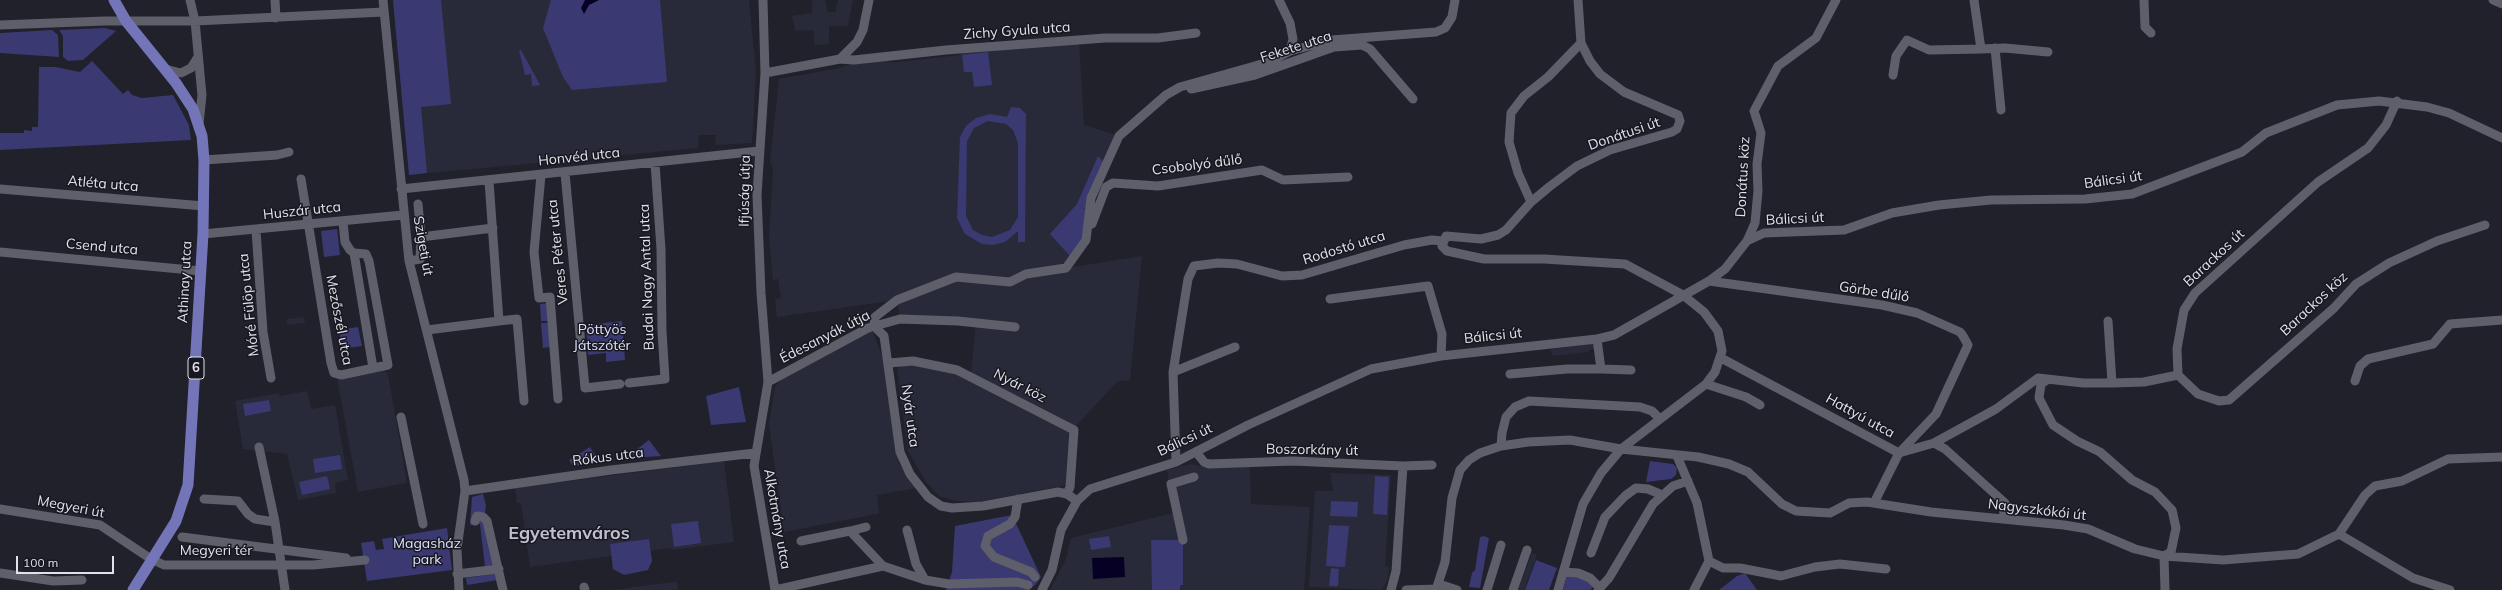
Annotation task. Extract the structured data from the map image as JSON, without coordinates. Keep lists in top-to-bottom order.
{
  "streets": {
    "main road": ["Athinay utca", "6"],
    "street": [
      "Zichy Gyula utca",
      "Fekete utca",
      "Donátusi út",
      "Honvéd utca",
      "Csobolyó dűlő",
      "Donátus köz",
      "Bálicsi út",
      "Atléta utca",
      "Ifjúság útja",
      "Huszár utca",
      "Szigeti út",
      "Csend utca",
      "Rodostó utca",
      "Veres Péter utca",
      "Barackos út",
      "Budai Nagy Antal utca",
      "Görbe dűlő",
      "Barackos köz",
      "Móré Fülöp utca",
      "Mezőszél utca",
      "Édesanyák útja",
      "Nyár köz",
      "Nyár utca",
      "Hattyú utca",
      "Boszorkány út",
      "Rókus utca",
      "Megyeri út",
      "Nagyszkókói út",
      "Alkotmány utca",
      "Megyeri tér"
    ]
  },
  "crossings": [
    ["Fekete utca", "Csobolyó dűlő"],
    ["Fekete utca", "Édesanyák útja"],
    ["Fekete utca", "Nyár utca"],
    ["Donátusi út", "Rodostó utca"],
    ["Honvéd utca", "Ifjúság útja"],
    ["Honvéd utca", "Szigeti út"],
    ["Honvéd utca", "Veres Péter utca"],
    ["Honvéd utca", "Budai Nagy Antal utca"],
    ["Donátus köz", "Bálicsi út"],
    ["Bálicsi út", "Rodostó utca"],
    ["Bálicsi út", "Barackos út"],
    ["Bálicsi út", "Görbe dűlő"],
    ["Bálicsi út", "Boszorkány út"],
    ["Atléta utca", "Athinay utca"],
    ["Ifjúság útja", "Édesanyák útja"],
    ["Ifjúság útja", "Alkotmány utca"],
    ["Huszár utca", "Szigeti út"],
    ["Huszár utca", "Athinay utca"],
    ["Huszár utca", "Móré Fülöp utca"],
    ["Huszár utca", "Mezőszél utca"],
    ["Szigeti út", "Rókus utca"],
    ["Csend utca", "Athinay utca"],
    ["Veres Péter utca", "Budai Nagy Antal utca"],
    ["Barackos út", "Barackos köz"],
    ["Athinay utca", "6"],
    ["Athinay utca", "Megyeri út"],
    ["Athinay utca", "Megyeri tér"],
    ["Görbe dűlő", "Hattyú utca"],
    ["Édesanyák útja", "Nyár utca"],
    ["Édesanyák útja", "Alkotmány utca"],
    ["6", "Megyeri út"],
    ["6", "Megyeri tér"],
    ["Nyár köz", "Nyár utca"],
    ["Rókus utca", "Alkotmány utca"],
    ["Megyeri út", "Megyeri tér"]
  ],
  "districts": ["Egyetemváros"],
  "parks": ["Pöttyös Játszótér", "Magasház park"],
  "scale_bar": "100 m"
}
